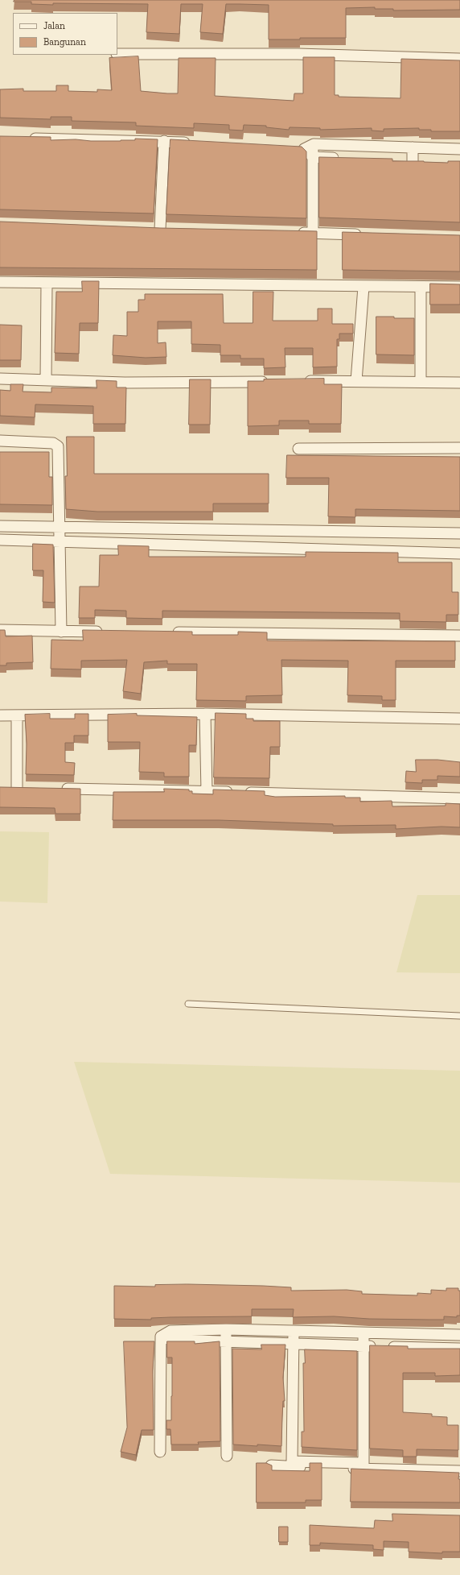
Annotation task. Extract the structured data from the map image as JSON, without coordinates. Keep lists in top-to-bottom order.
{
  "legend": ["Jalan", "Bangunan"]
}
